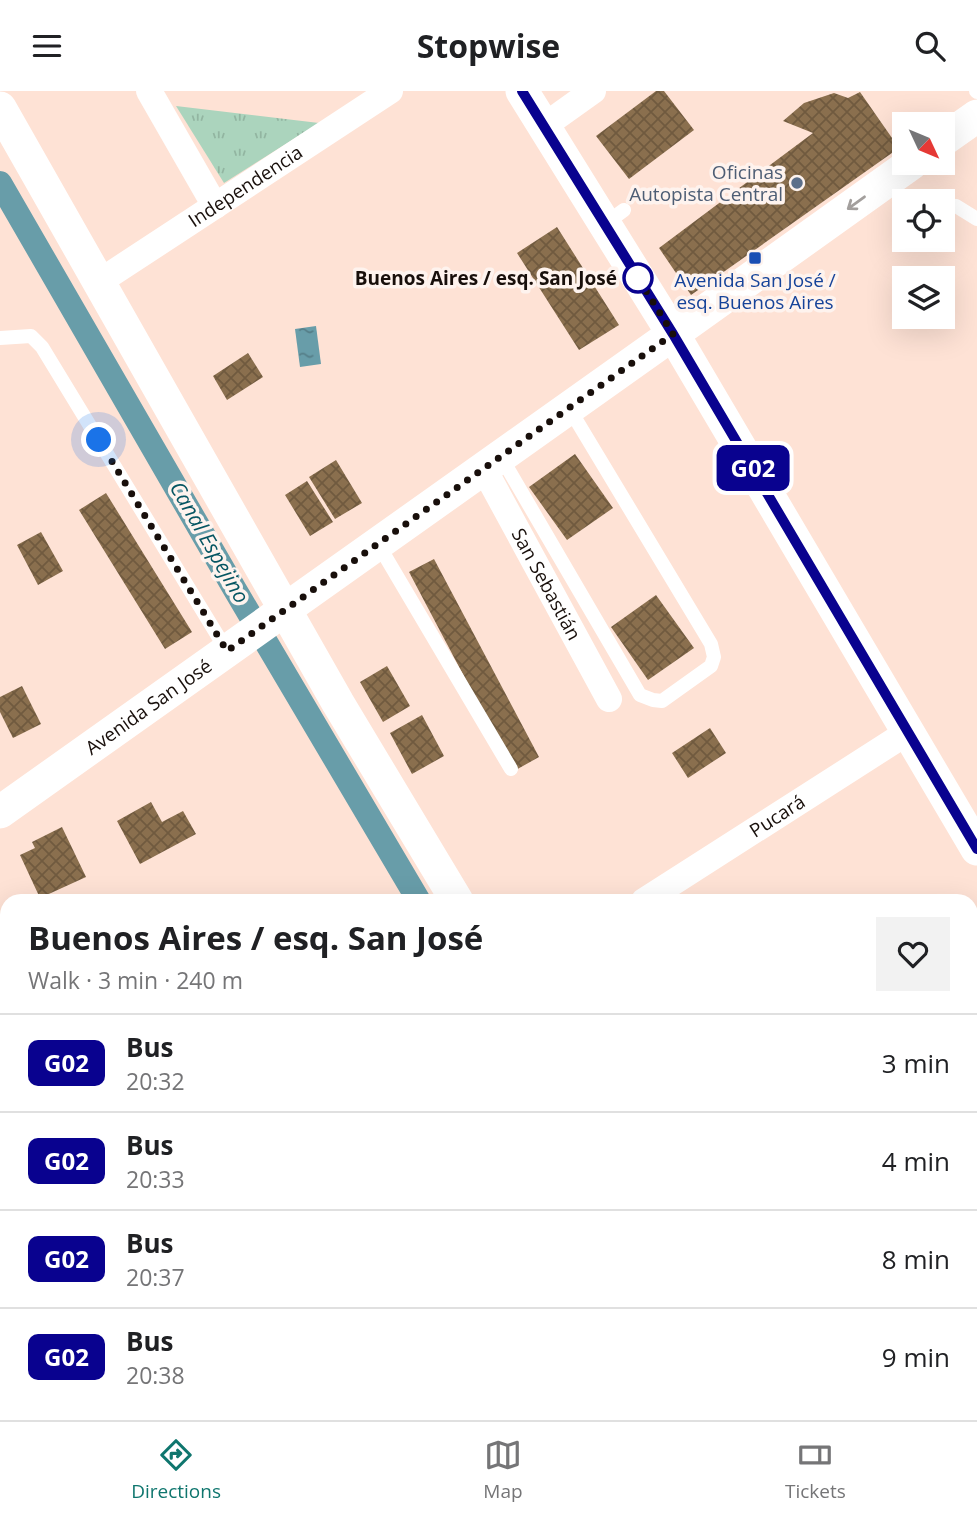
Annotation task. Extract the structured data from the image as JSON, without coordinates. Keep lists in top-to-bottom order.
{
  "streets": {
    "street": [
      "Independencia",
      "San Sebastián",
      "Avenida San José",
      "Pucará"
    ]
  },
  "crossings": [
    ["San Sebastián", "Avenida San José"]
  ],
  "water": ["Canal Espejino"],
  "places": {
    "other": ["Oficinas Autopista Central", "Buenos Aires / esq. San José"],
    "transit": ["Avenida San José / esq. Buenos Aires"]
  },
  "lines": ["bus line G02"],
  "north": "bottom right",
  "page": {
    "header": "Stopwise",
    "on_map": "G02",
    "heading": ["Buenos Aires / esq. San José", "Walk · 3 min · 240 m"],
    "list": [
      {
        "mark": "G02",
        "name": "Bus",
        "note": "20:32",
        "value": "3 min"
      },
      {
        "mark": "G02",
        "name": "Bus",
        "note": "20:33",
        "value": "4 min"
      },
      {
        "mark": "G02",
        "name": "Bus",
        "note": "20:37",
        "value": "8 min"
      },
      {
        "mark": "G02",
        "name": "Bus",
        "note": "20:38",
        "value": "9 min"
      }
    ],
    "tabs": ["Directions", "Map", "Tickets"]
  }
}
